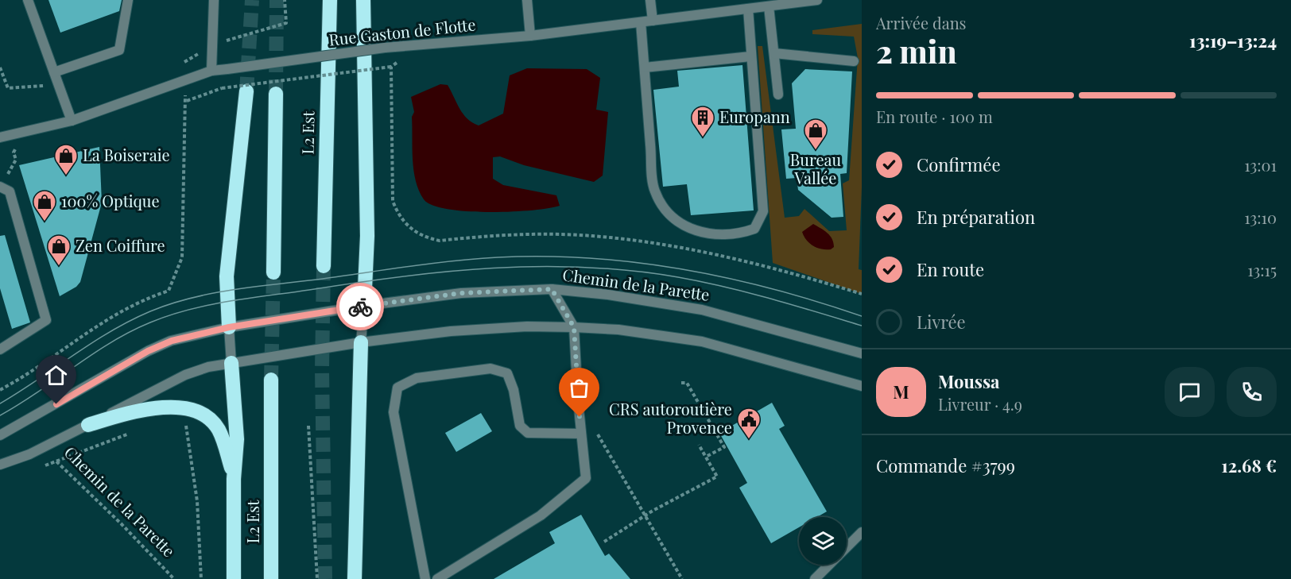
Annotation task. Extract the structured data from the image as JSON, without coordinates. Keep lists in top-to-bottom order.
{
  "streets": {
    "highway": ["L2 Est"],
    "street": ["Rue Gaston de Flotte", "Chemin de la Parette"]
  },
  "places": {
    "building": ["Europann"],
    "shop": [
      "Bureau Vallée",
      "La Boiseraie",
      "100% Optique",
      "Zen Coiffure"
    ],
    "public building": ["CRS autoroutière Provence"]
  },
  "page": {
    "heading": ["2 min", "Arrivée dans", "13:19–13:24"],
    "panel": [
      "Moussa",
      "Livreur · 4.9",
      "Commande #3799",
      "12.68 €"
    ],
    "bar": "En route · 100 m",
    "list": [
      ["Confirmée", "13:01"],
      ["En préparation", "13:10"],
      ["En route", "13:15"],
      "Livrée"
    ],
    "round": "M"
  }
}
